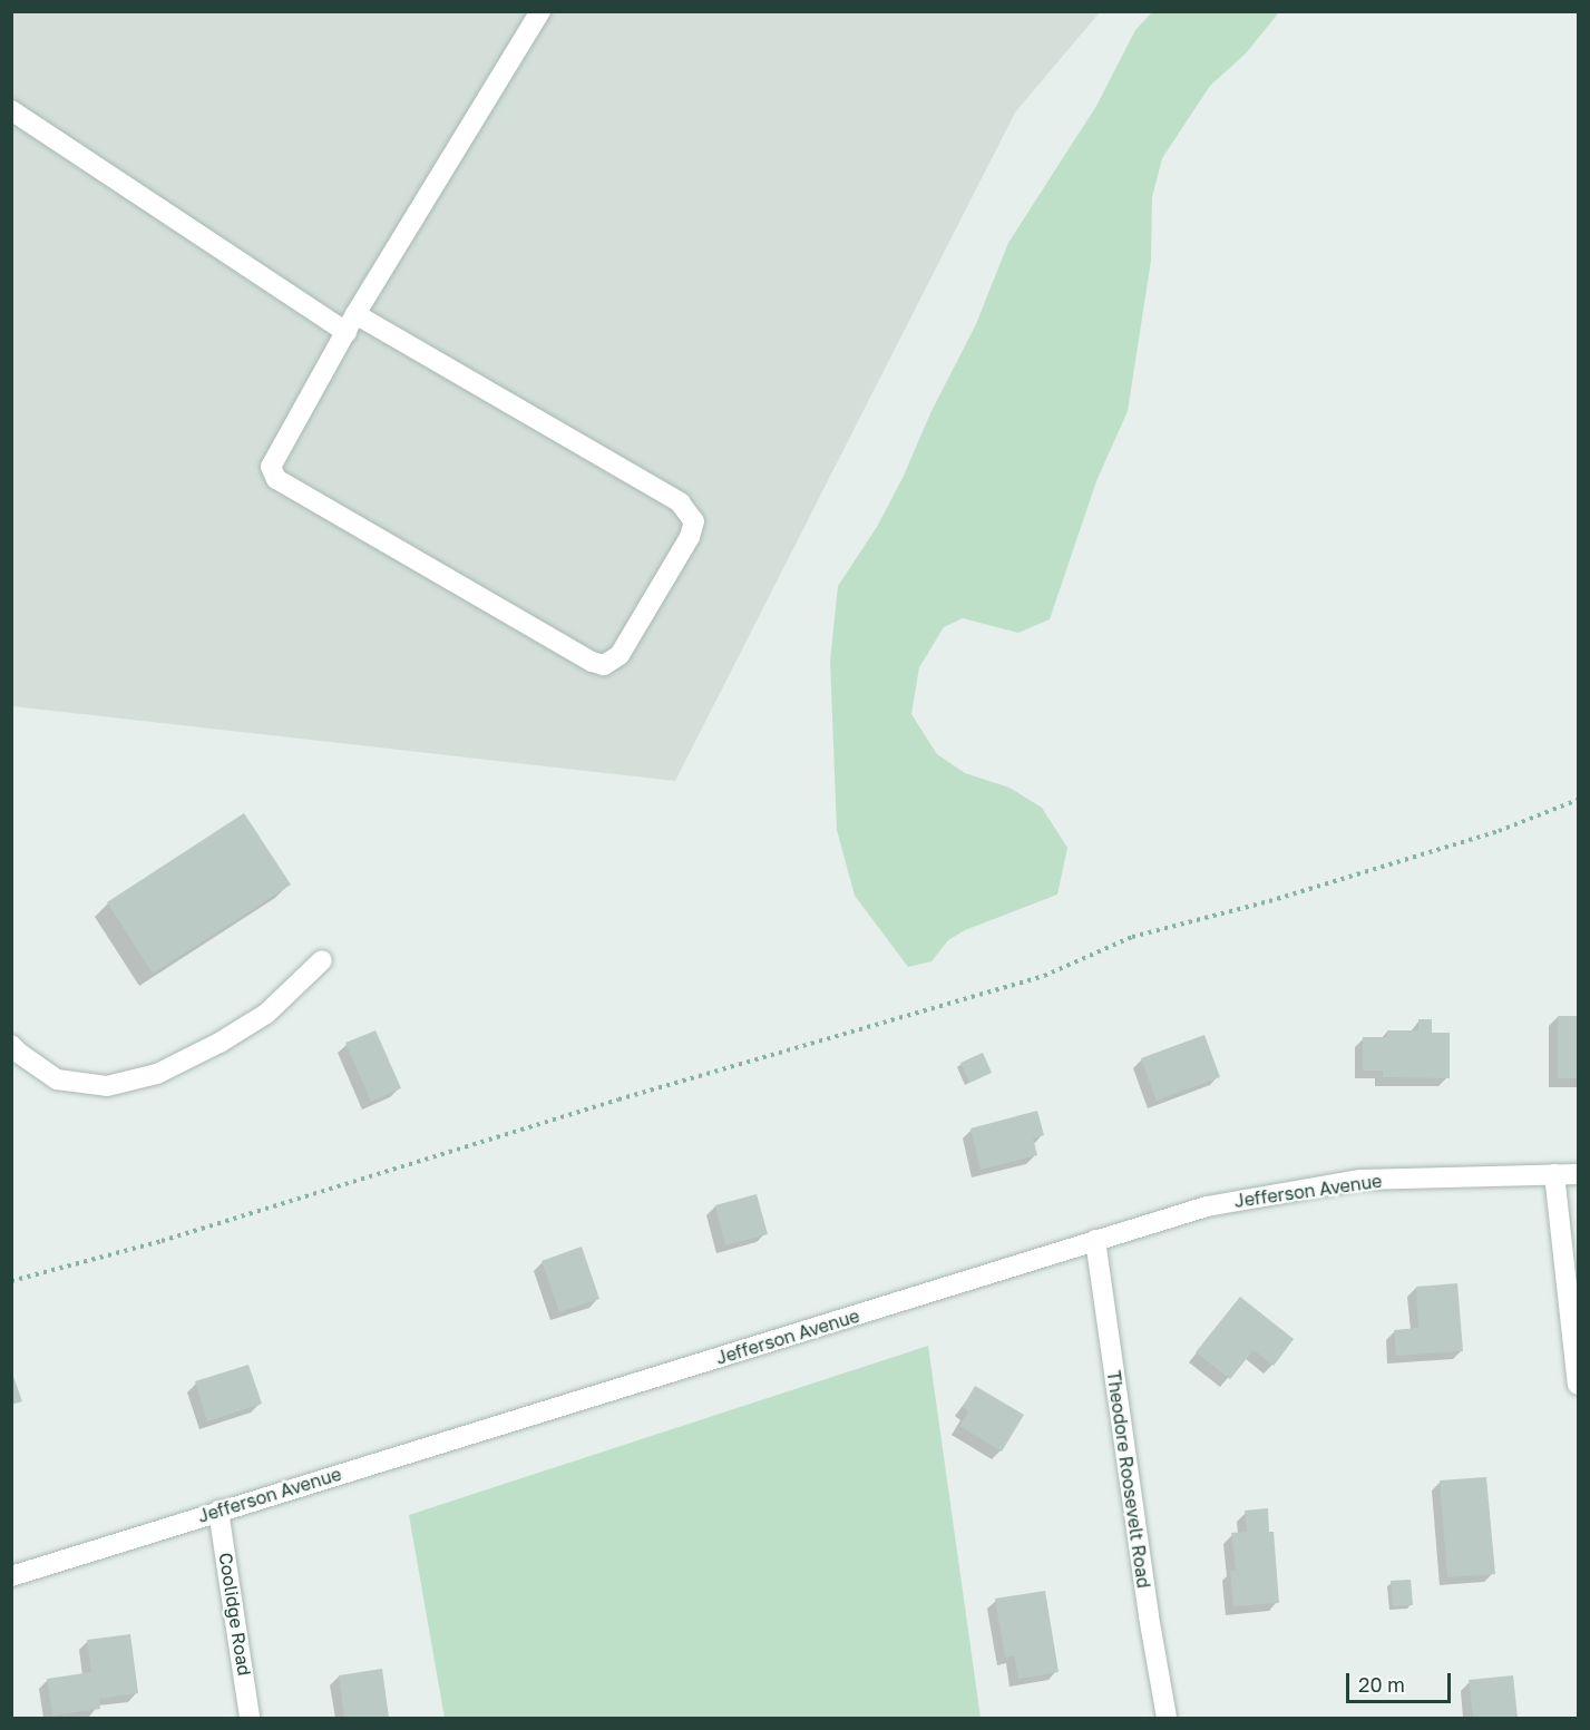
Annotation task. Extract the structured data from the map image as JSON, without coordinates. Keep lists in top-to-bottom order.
{
  "streets": {
    "street": ["Jefferson Avenue", "Theodore Roosevelt Road", "Coolidge Road"]
  },
  "crossings": [
    ["Jefferson Avenue", "Theodore Roosevelt Road"],
    ["Jefferson Avenue", "Coolidge Road"]
  ],
  "scale_bar": "20 m"
}
